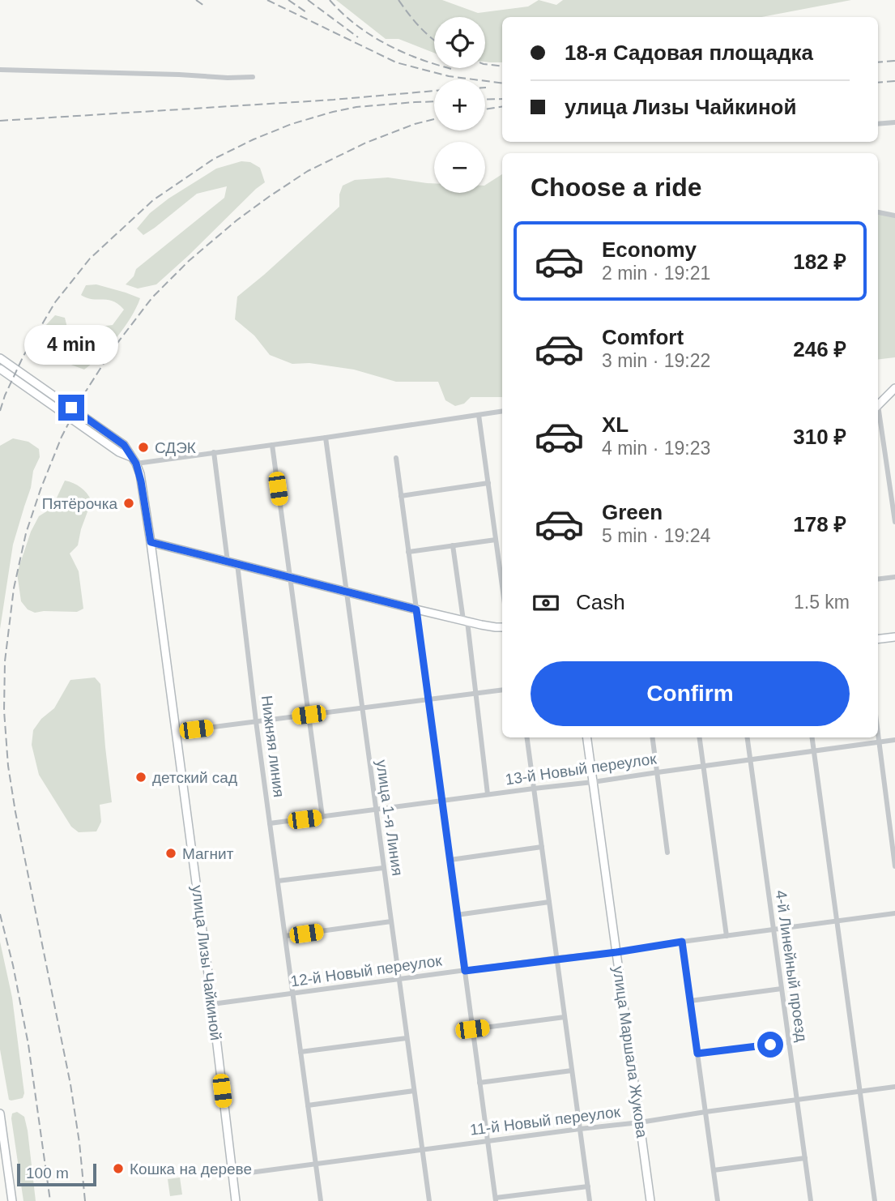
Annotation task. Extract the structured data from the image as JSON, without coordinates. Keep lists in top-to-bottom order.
{
  "streets": {
    "main road": ["улица Лизы Чайкиной", "улица Маршала Жукова"],
    "street": [
      "Нижняя линия",
      "13-й Новый переулок",
      "улица 1-я Линия",
      "4-й Линейный проезд",
      "12-й Новый переулок",
      "11-й Новый переулок"
    ]
  },
  "crossings": [
    ["Нижняя линия", "13-й Новый переулок"],
    ["Нижняя линия", "12-й Новый переулок"],
    ["Нижняя линия", "11-й Новый переулок"],
    ["13-й Новый переулок", "улица 1-я Линия"],
    ["13-й Новый переулок", "4-й Линейный проезд"],
    ["13-й Новый переулок", "улица Маршала Жукова"],
    ["улица 1-я Линия", "12-й Новый переулок"],
    ["улица 1-я Линия", "11-й Новый переулок"],
    ["улица Лизы Чайкиной", "12-й Новый переулок"],
    ["улица Лизы Чайкиной", "11-й Новый переулок"],
    ["4-й Линейный проезд", "12-й Новый переулок"],
    ["4-й Линейный проезд", "11-й Новый переулок"],
    ["12-й Новый переулок", "улица Маршала Жукова"],
    ["улица Маршала Жукова", "11-й Новый переулок"]
  ],
  "places": [
    "СДЭК",
    "Пятёрочка",
    "детский сад",
    "Магнит",
    "Кошка на дереве"
  ],
  "scale_bar": "100 m",
  "page": {
    "map_buttons": ["+", "−"],
    "banner": ["18-я Садовая площадка", "улица Лизы Чайкиной"],
    "heading": "Choose a ride",
    "list": [
      {
        "name": "Economy",
        "note": "2 min · 19:21",
        "value": "182 ₽"
      },
      {
        "name": "Comfort",
        "note": "3 min · 19:22",
        "value": "246 ₽"
      },
      {
        "name": "XL",
        "note": "4 min · 19:23",
        "value": "310 ₽"
      },
      {
        "name": "Green",
        "note": "5 min · 19:24",
        "value": "178 ₽"
      }
    ],
    "bubble": "4 min",
    "pay": ["Cash", "1.5 km"],
    "buttons": "Confirm",
    "scale": "100 m"
  }
}
